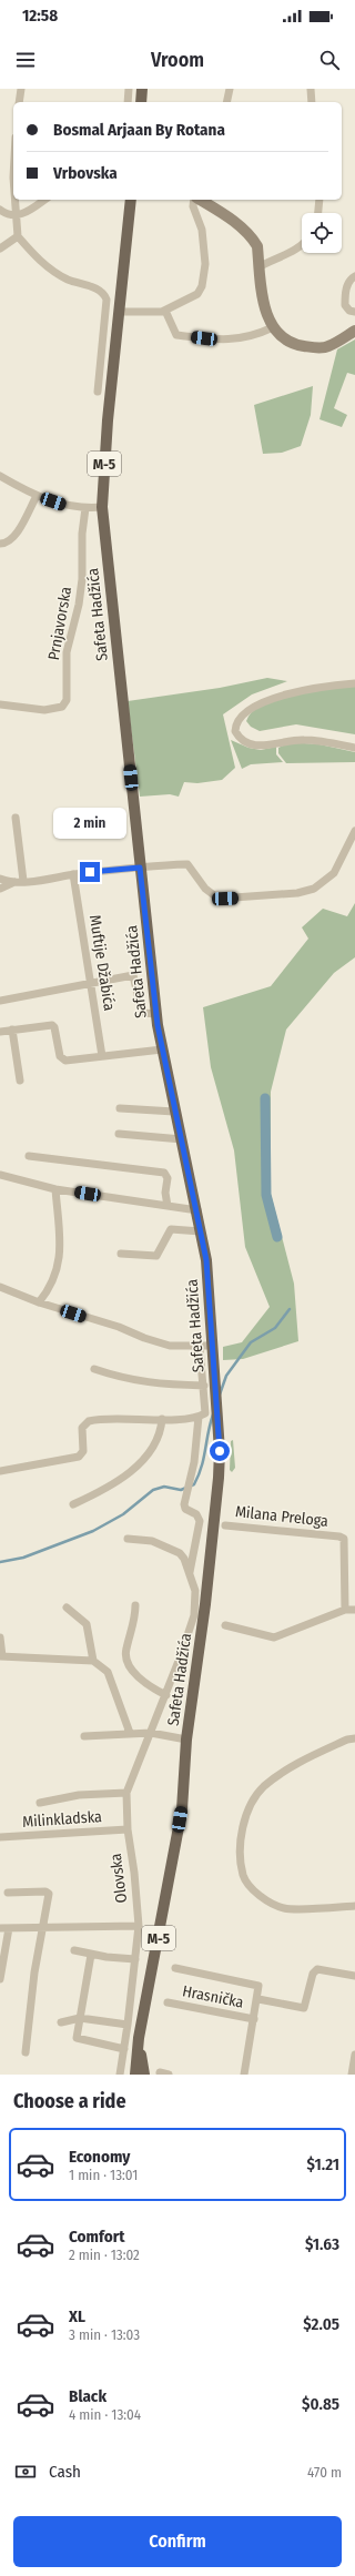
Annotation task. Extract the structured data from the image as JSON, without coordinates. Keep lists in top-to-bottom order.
{
  "streets": {
    "main road": ["M-5", "Safeta Hadžića"],
    "street": [
      "Prnjavorska",
      "Muftije Džabića",
      "Milana Preloga",
      "Milinkladska",
      "Olovska",
      "Hrasnička"
    ]
  },
  "crossings": [
    ["Safeta Hadžića", "Olovska"],
    ["Milinkladska", "Olovska"]
  ],
  "page": {
    "status": "12:58",
    "header": "Vroom",
    "banner": ["Bosmal Arjaan By Rotana", "Vrbovska"],
    "bubble": "2 min",
    "heading": "Choose a ride",
    "list": [
      {
        "name": "Economy",
        "note": "1 min · 13:01",
        "value": "$1.21"
      },
      {
        "name": "Comfort",
        "note": "2 min · 13:02",
        "value": "$1.63"
      },
      {
        "name": "XL",
        "note": "3 min · 13:03",
        "value": "$2.05"
      },
      {
        "name": "Black",
        "note": "4 min · 13:04",
        "value": "$0.85"
      }
    ],
    "pay": ["Cash", "470 m"],
    "buttons": "Confirm"
  }
}
